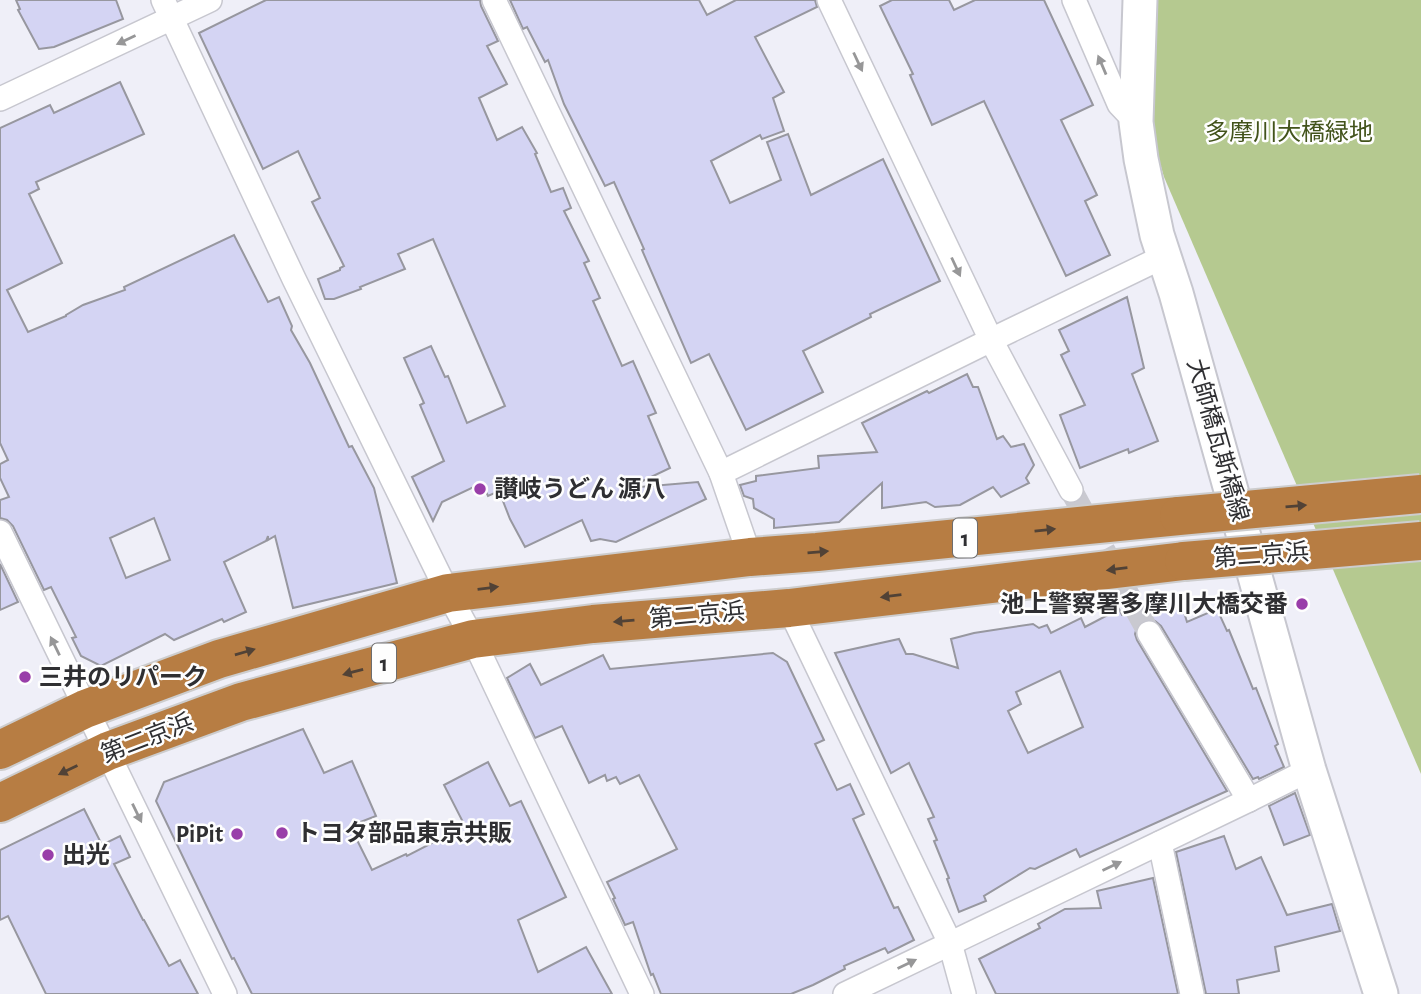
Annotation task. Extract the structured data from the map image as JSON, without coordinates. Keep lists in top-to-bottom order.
{
  "streets": {
    "highway": ["1", "第二京浜"],
    "street": ["大師橋瓦斯橋線"]
  },
  "parks": ["多摩川大橋緑地"],
  "places": [
    "讃岐うどん 源八",
    "池上警察署多摩川大橋交番",
    "三井のリパーク",
    "トヨタ部品東京共販",
    "PiPit",
    "出光"
  ]
}
